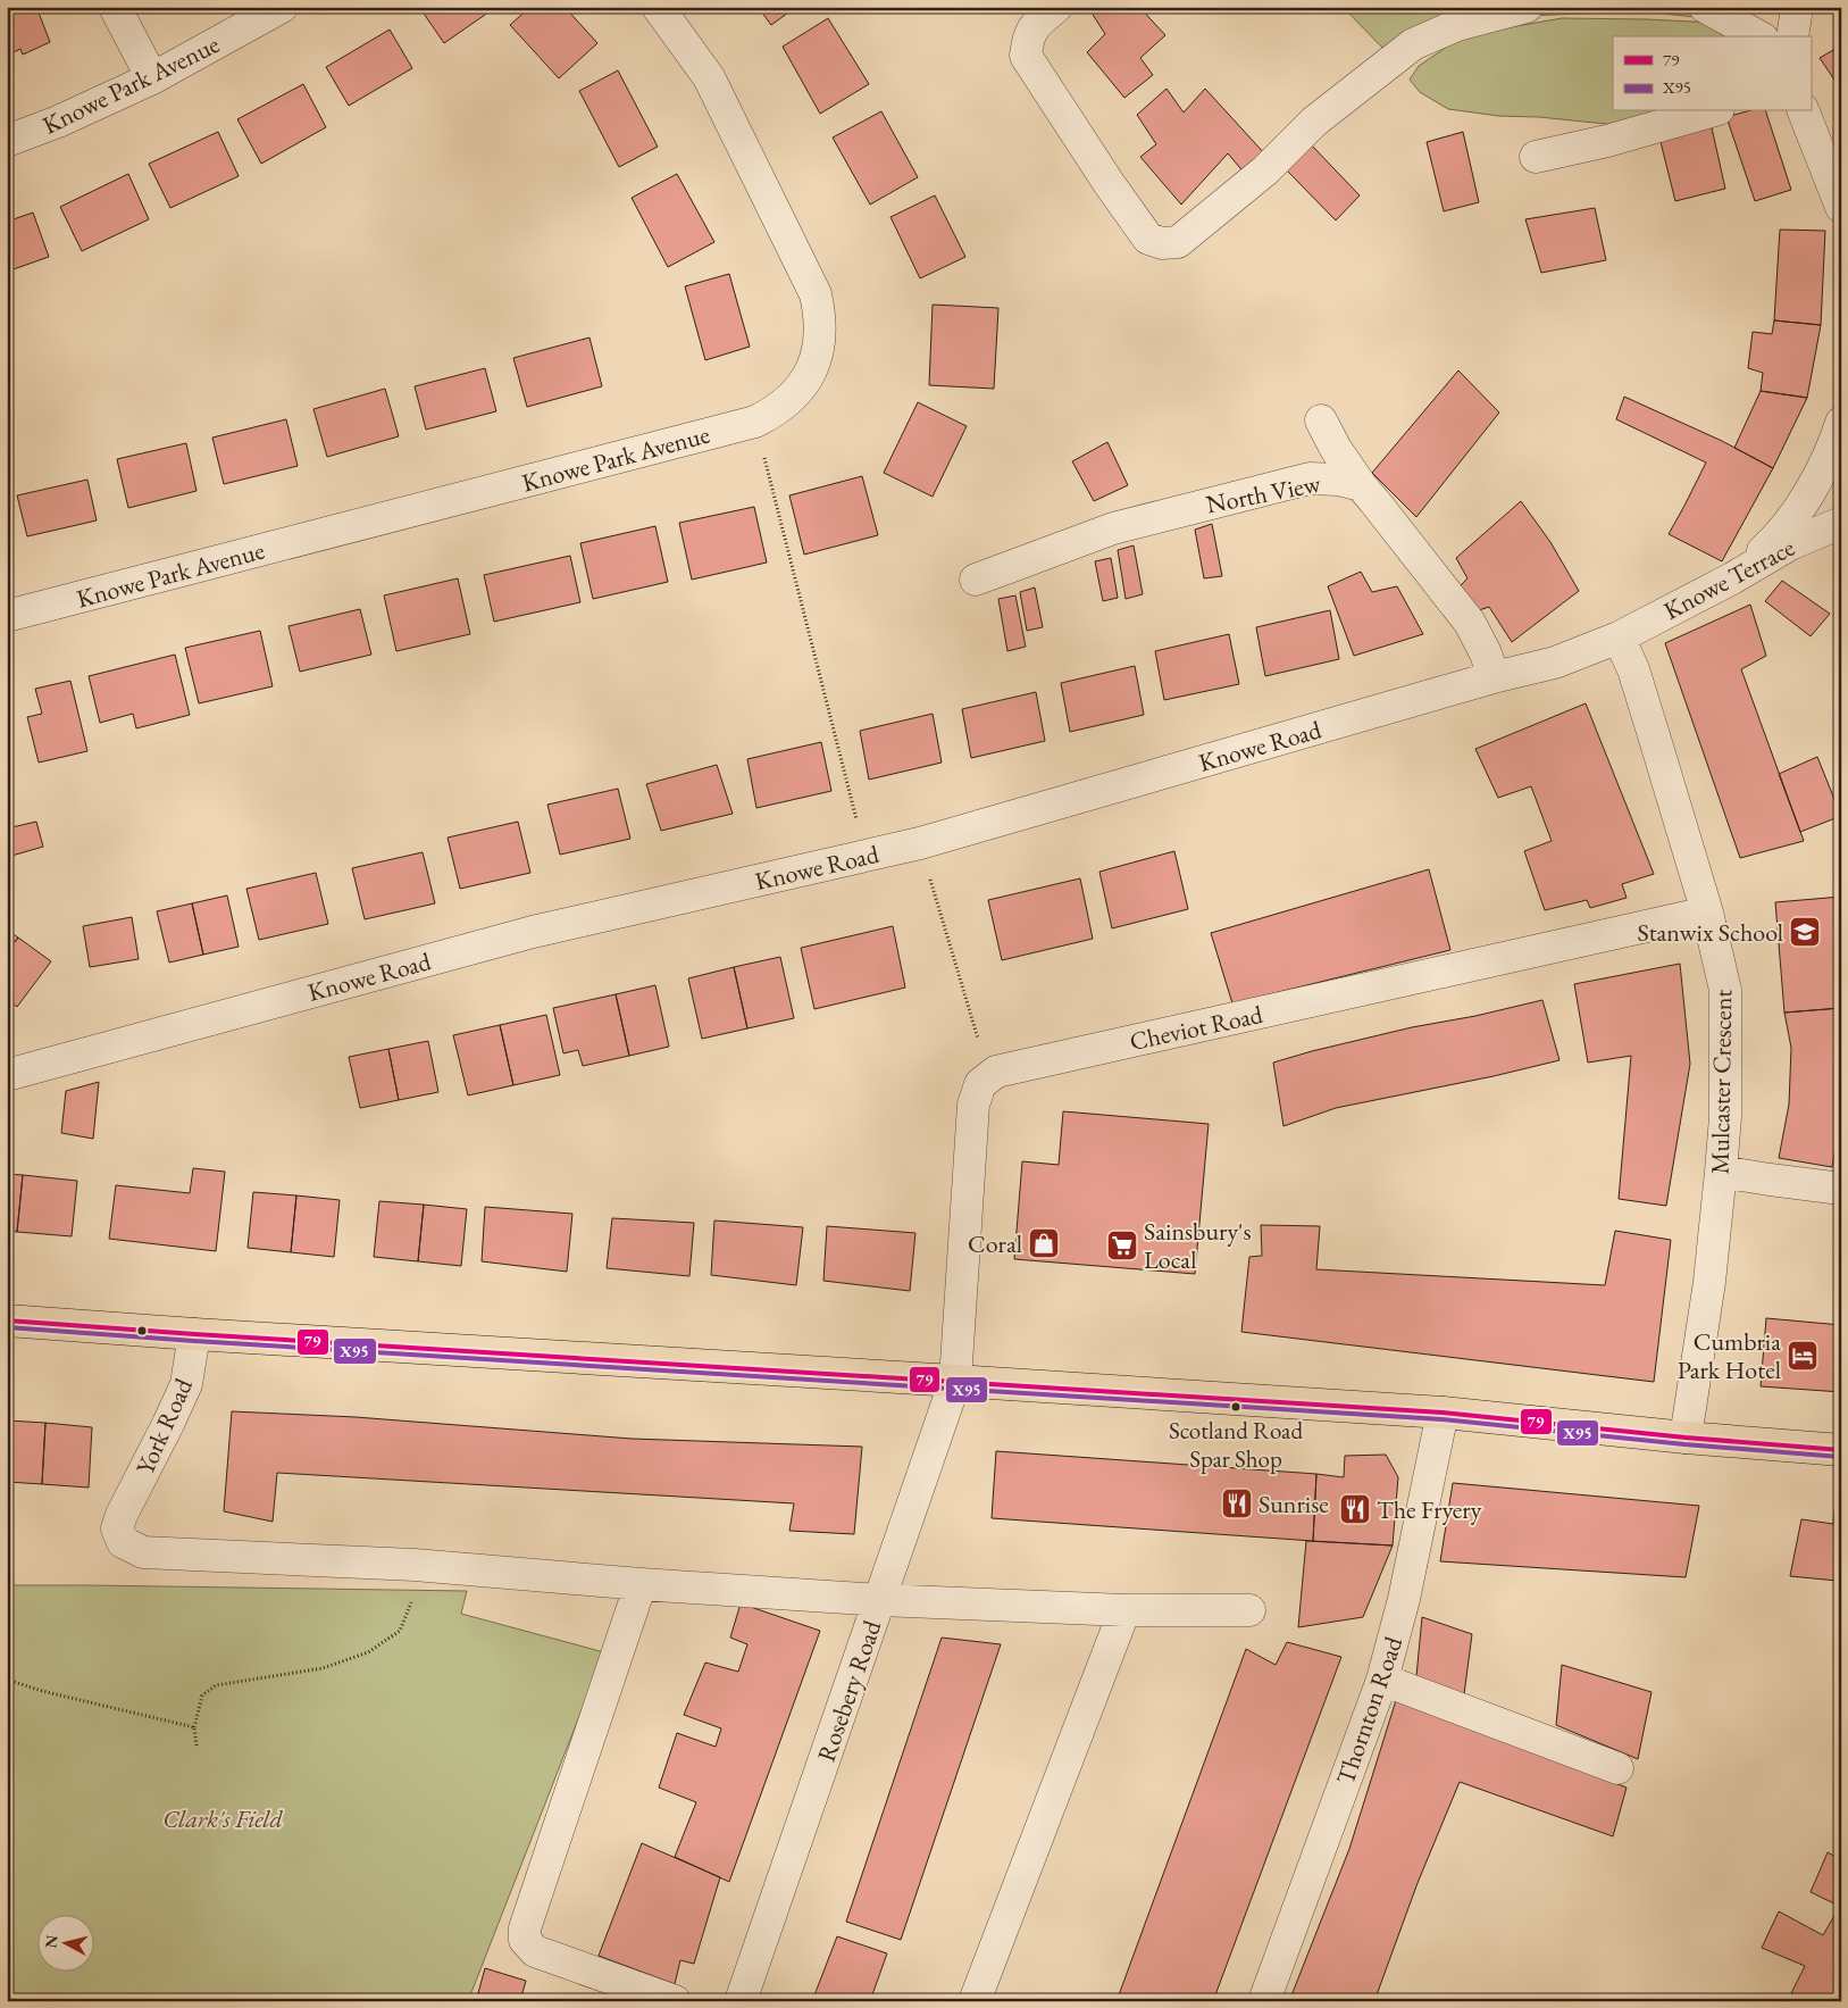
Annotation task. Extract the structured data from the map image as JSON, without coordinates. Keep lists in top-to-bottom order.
{
  "streets": {
    "street": [
      "Knowe Park Avenue",
      "North View",
      "Knowe Terrace",
      "Knowe Road",
      "Cheviot Road",
      "Mulcaster Crescent",
      "York Road",
      "Rosebery Road",
      "Thornton Road"
    ]
  },
  "crossings": [
    ["Knowe Terrace", "Knowe Road"],
    ["Knowe Terrace", "Mulcaster Crescent"],
    ["Knowe Road", "Mulcaster Crescent"],
    ["Cheviot Road", "Mulcaster Crescent"]
  ],
  "parks": ["Clark's Field"],
  "places": {
    "school or university": ["Stanwix School"],
    "shop": ["Coral"],
    "supermarket": ["Sainsbury's Local"],
    "hotel": ["Cumbria Park Hotel"],
    "other": ["Scotland Road Spar Shop"],
    "restaurant": ["Sunrise", "The Fryery"]
  },
  "lines": ["transit line 79", "transit line X95"],
  "legend": ["79", "X95"],
  "north": "left"
}
